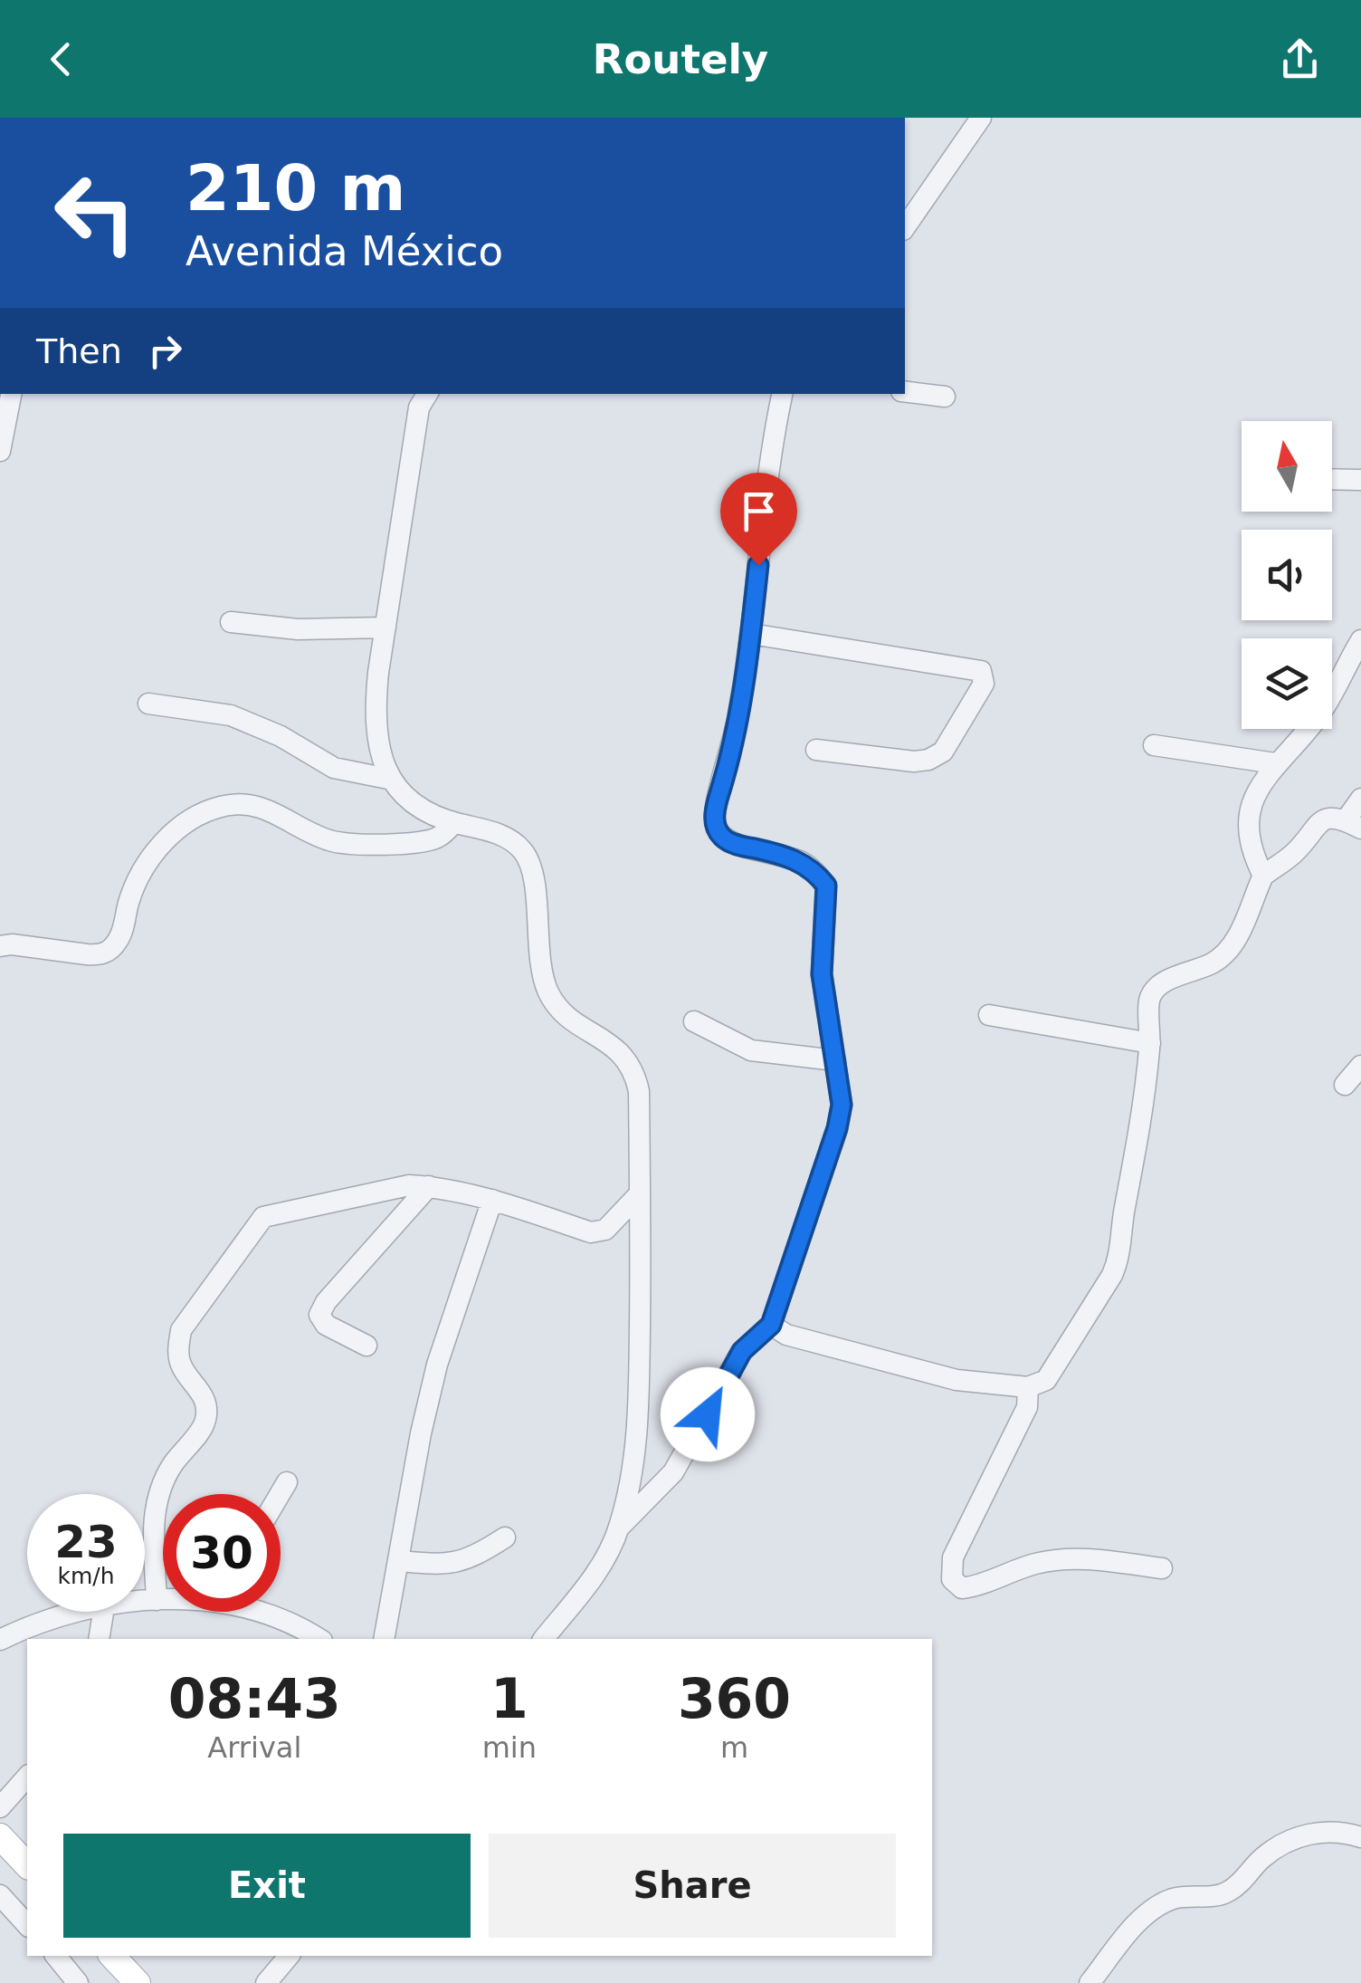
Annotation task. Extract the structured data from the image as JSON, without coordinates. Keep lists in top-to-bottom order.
{
  "north": "top",
  "page": {
    "header": "Routely",
    "turn": ["210 m", "Avenida México"],
    "then": "Then",
    "speed": "23 km/h",
    "limit": "30",
    "eta": [
      "08:43",
      "Arrival",
      "1",
      "min",
      "360",
      "m"
    ],
    "buttons": ["Exit", "Share"]
  }
}
